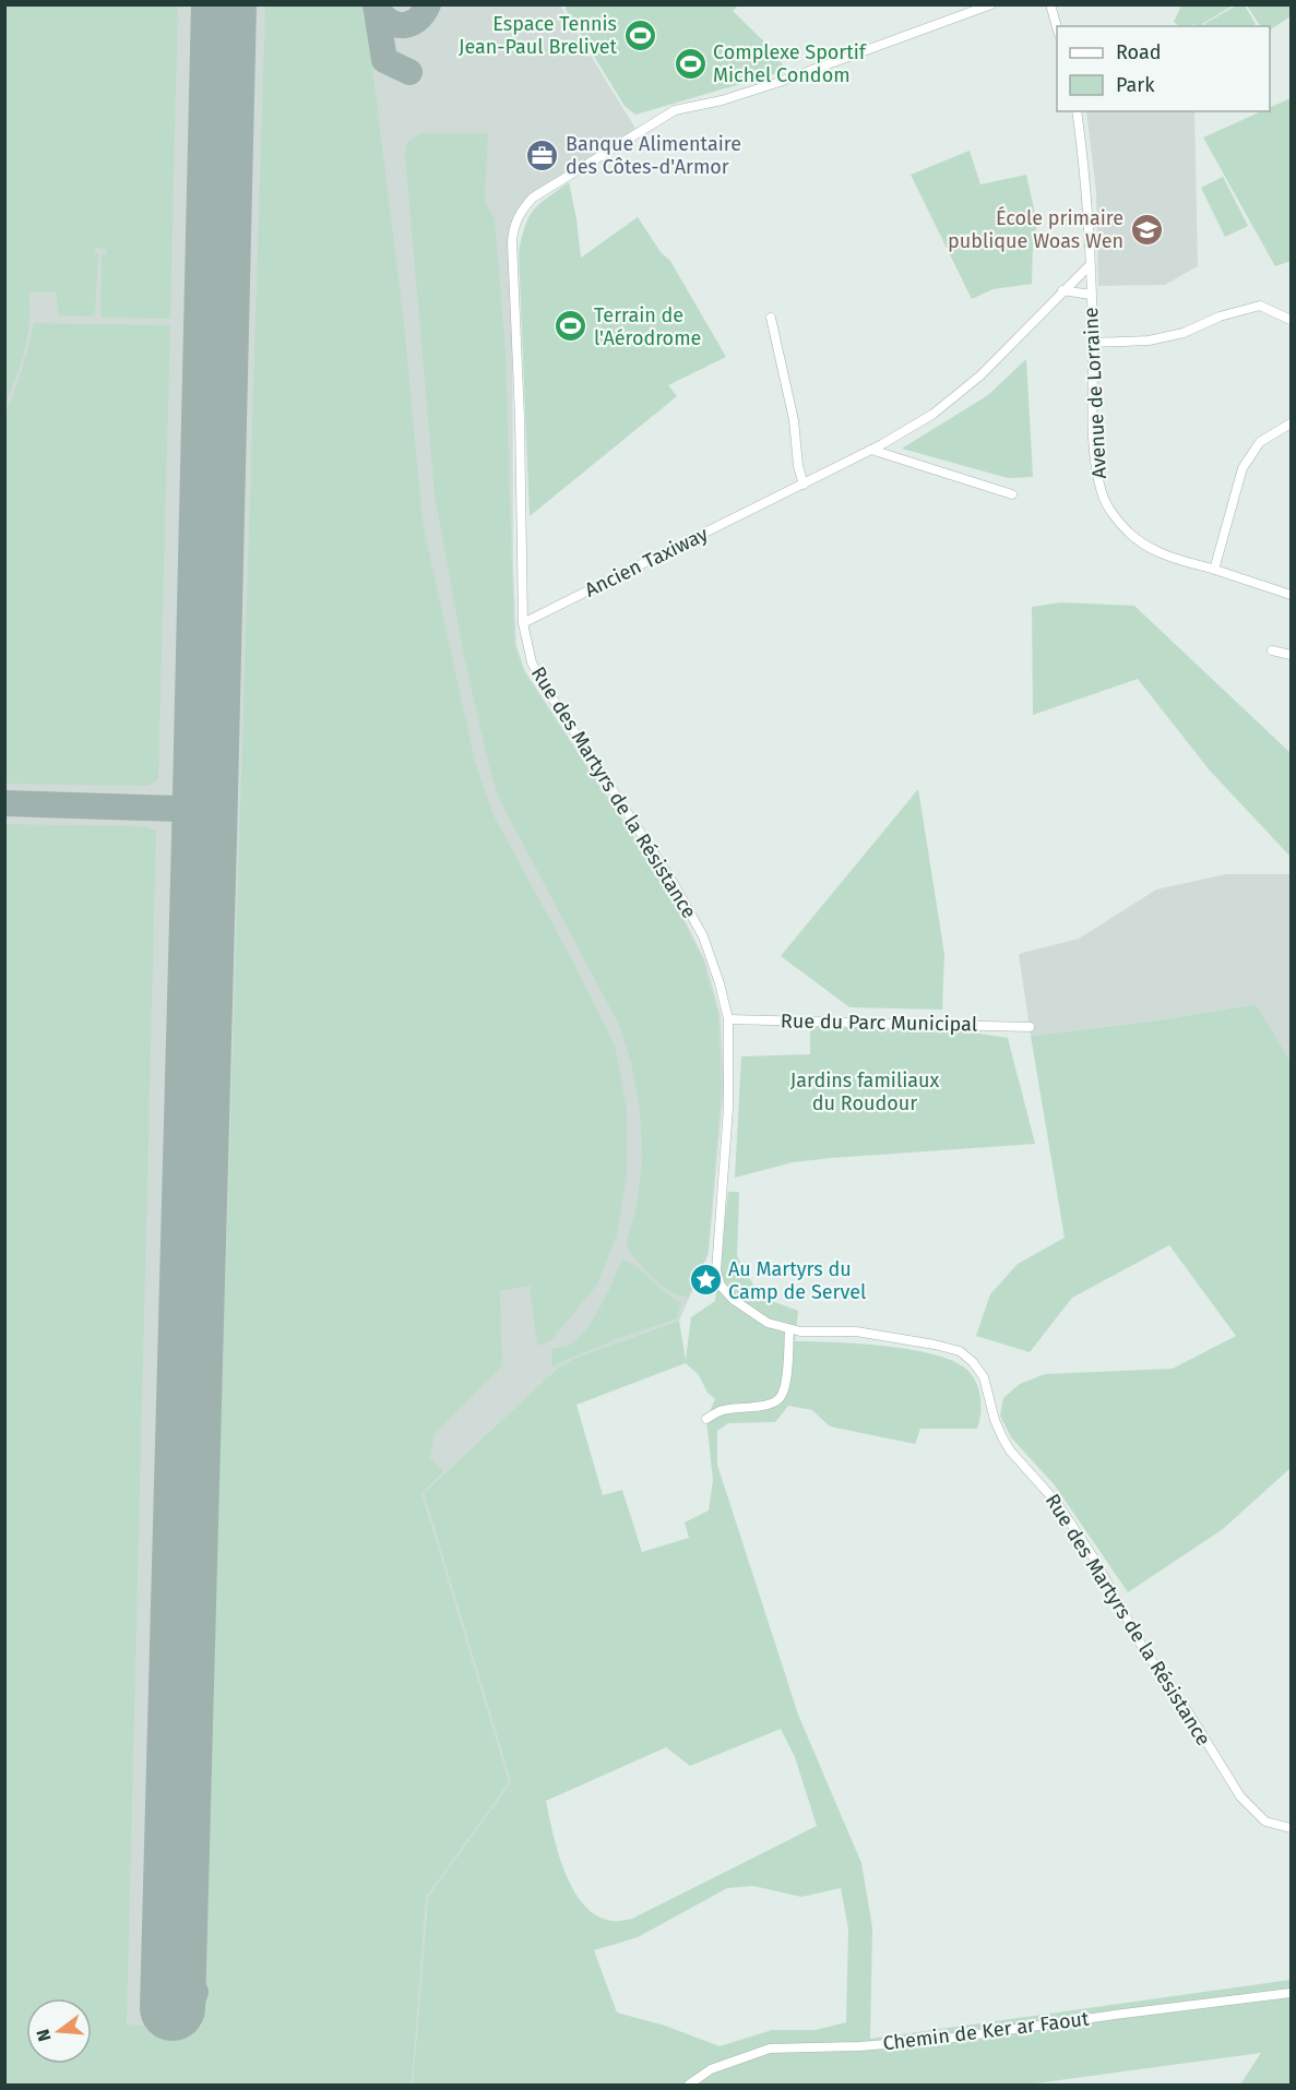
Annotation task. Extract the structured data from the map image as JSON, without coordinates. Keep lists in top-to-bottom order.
{
  "streets": {
    "street": [
      "Avenue de Lorraine",
      "Ancien Taxiway",
      "Rue des Martyrs de la Résistance",
      "Rue du Parc Municipal",
      "Chemin de Ker ar Faout"
    ]
  },
  "crossings": [
    ["Avenue de Lorraine", "Ancien Taxiway"],
    ["Ancien Taxiway", "Rue des Martyrs de la Résistance"],
    ["Rue des Martyrs de la Résistance", "Rue du Parc Municipal"]
  ],
  "parks": ["Jardins familiaux du Roudour"],
  "places": {
    "sports": ["Espace Tennis Jean-Paul Brelivet", "Complexe Sportif Michel Condom", "Terrain de l'Aérodrome"],
    "office": ["Banque Alimentaire des Côtes-d'Armor"],
    "school or university": ["École primaire publique Woas Wen"],
    "place": ["Au Martyrs du Camp de Servel"]
  },
  "legend": ["Road", "Park"],
  "north": "left"
}
